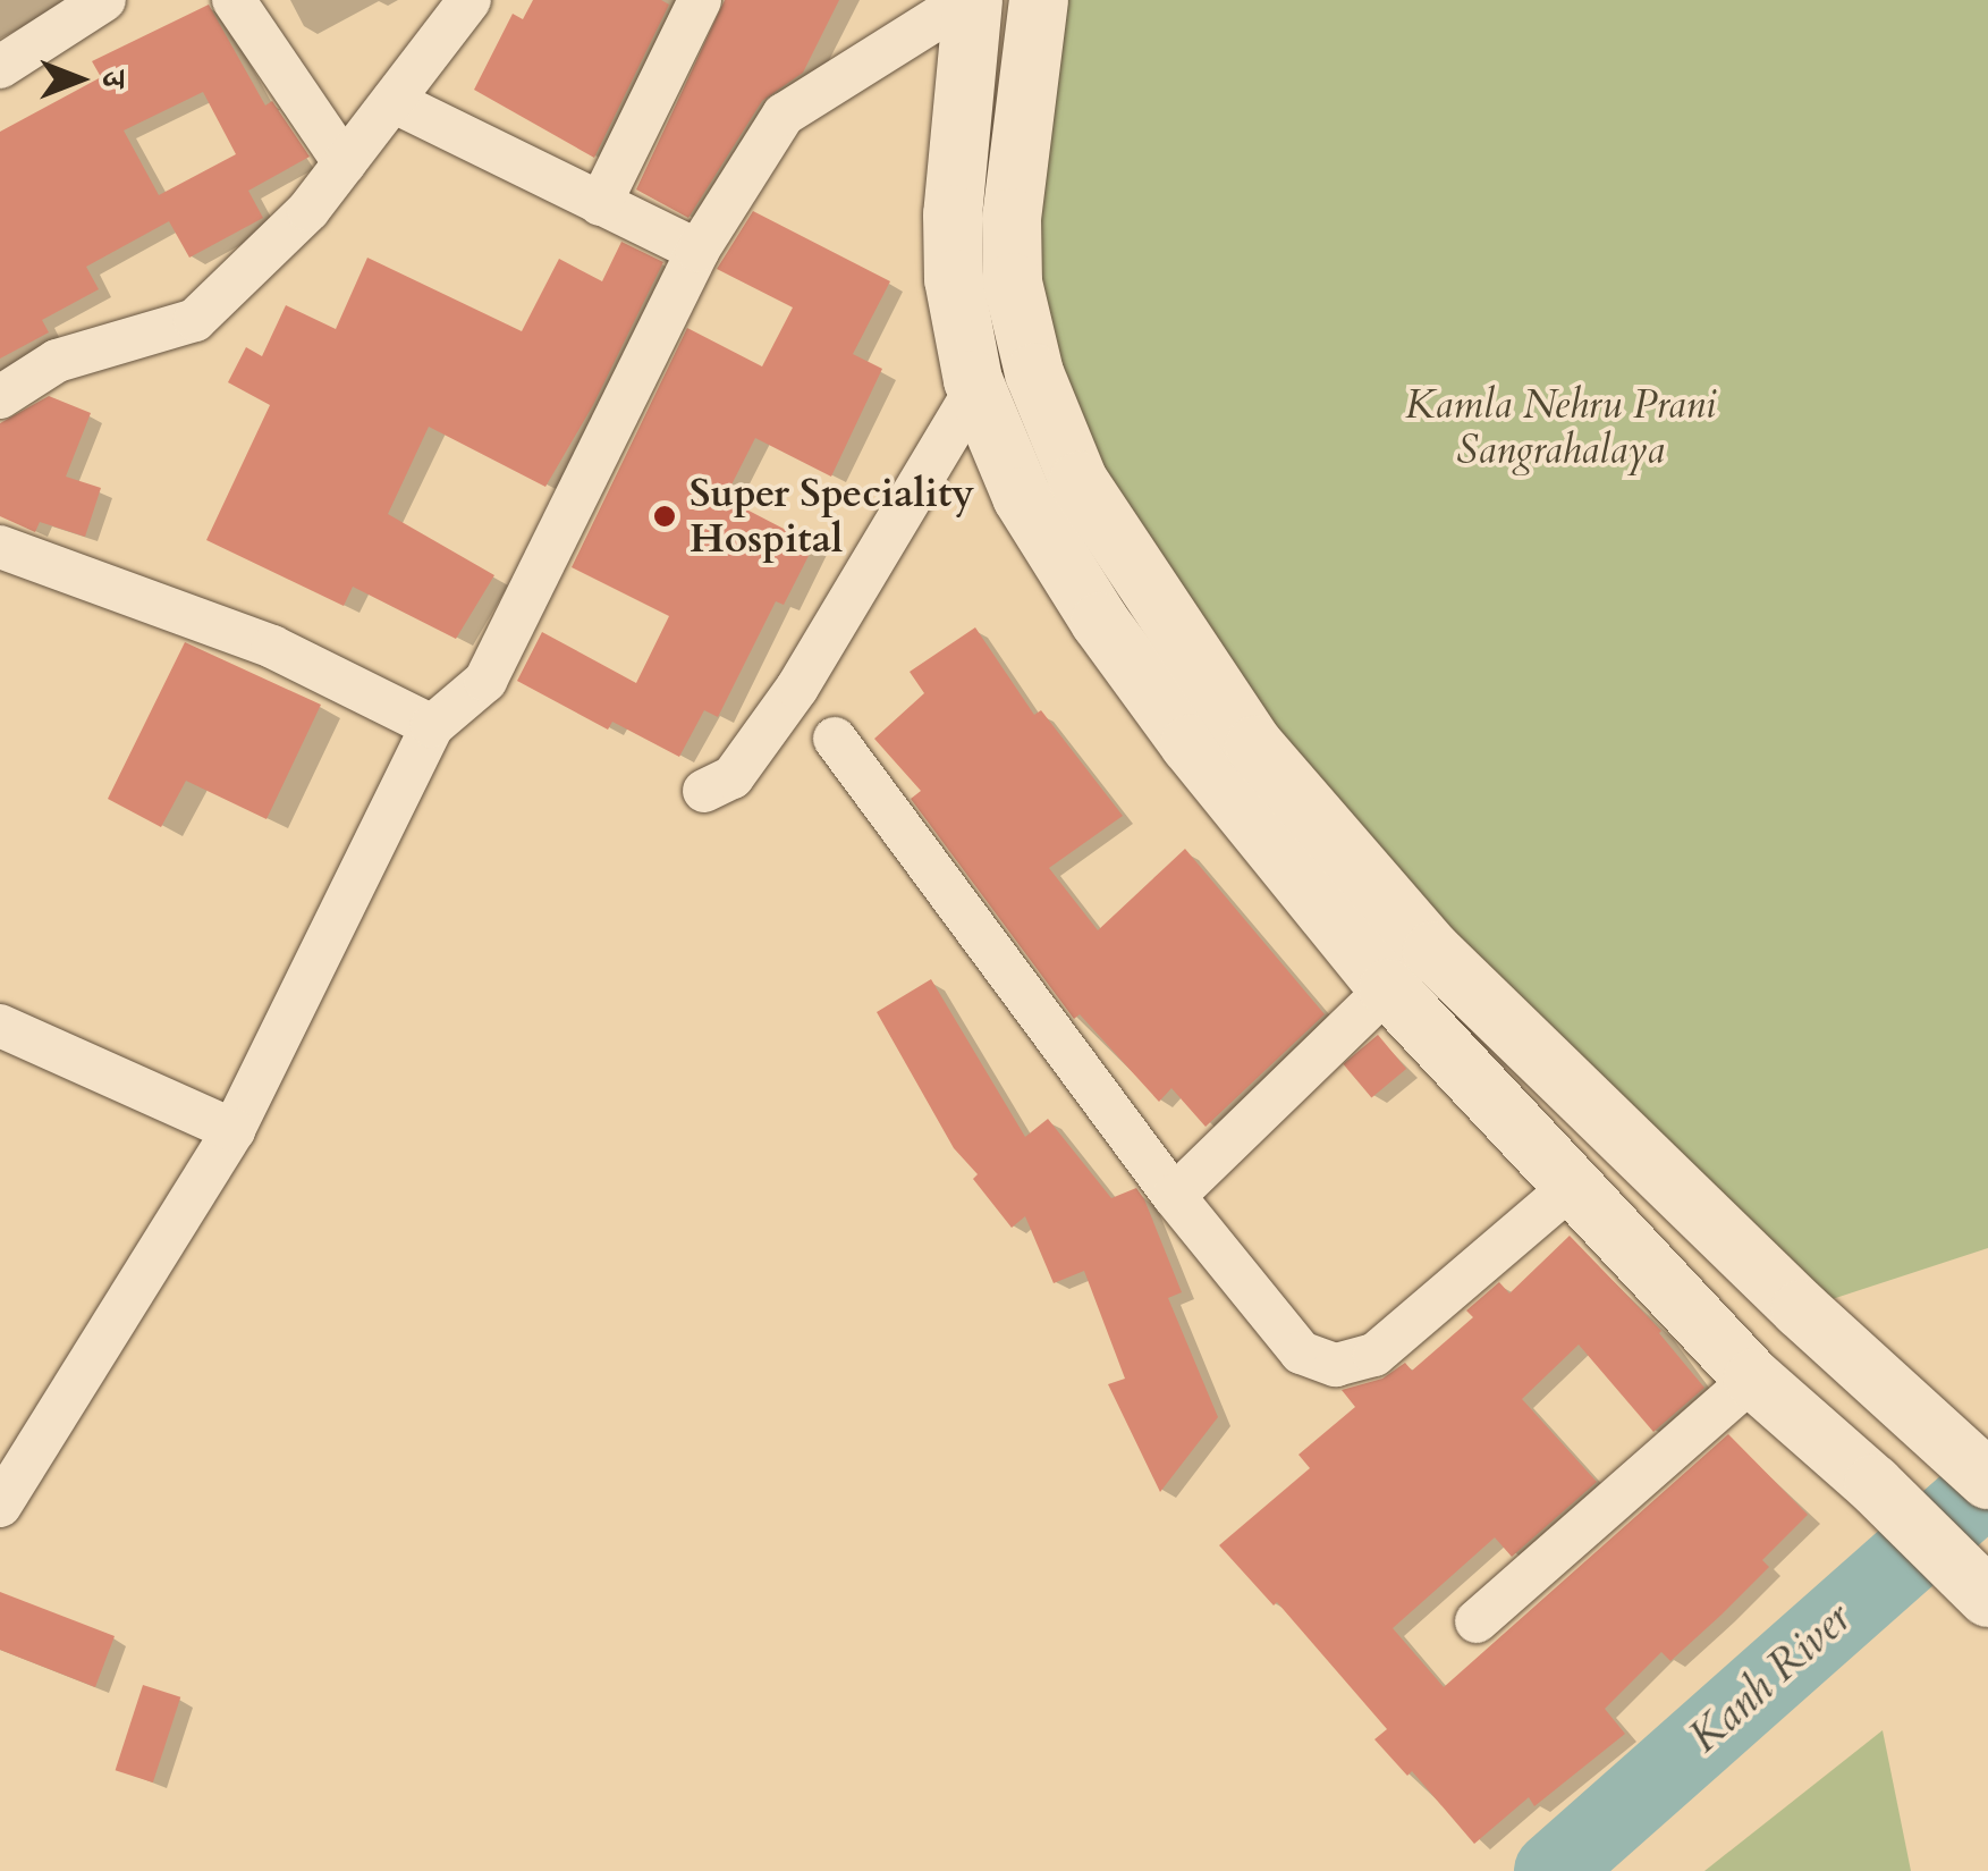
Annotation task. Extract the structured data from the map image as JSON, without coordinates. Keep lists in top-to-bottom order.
{
  "water": ["Kanh River"],
  "parks": ["Kamla Nehru Prani Sangrahalaya"],
  "places": ["Super Speciality Hospital"],
  "north": "right"
}
